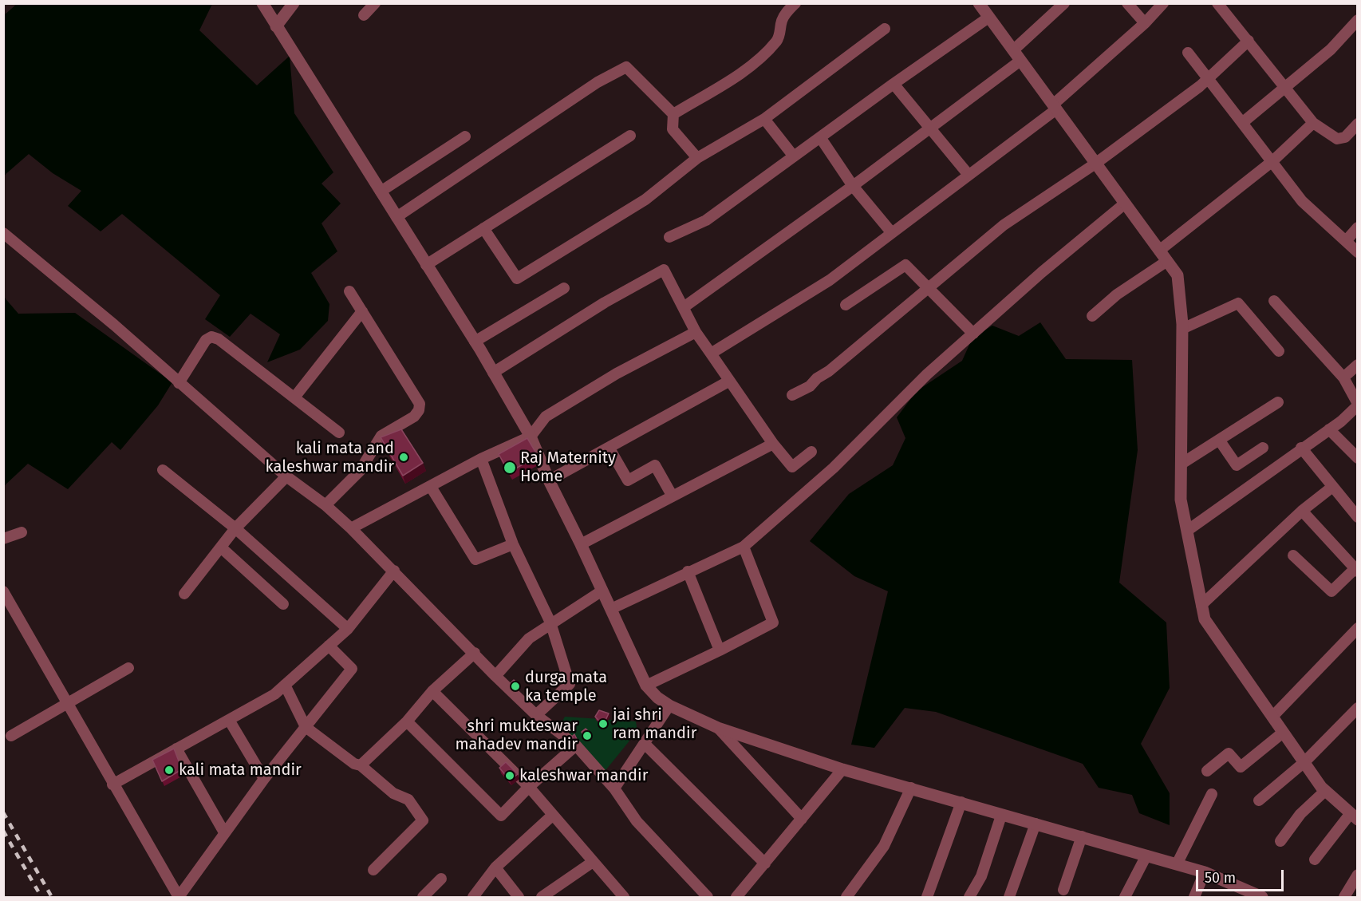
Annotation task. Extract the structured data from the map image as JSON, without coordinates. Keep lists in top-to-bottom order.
{
  "places": [
    "kali mata and kaleshwar mandir",
    "Raj Maternity Home",
    "durga mata ka temple",
    "jai shri ram mandir",
    "shri mukteswar mahadev mandir",
    "kali mata mandir",
    "kaleshwar mandir"
  ],
  "scale_bar": "50 m"
}
